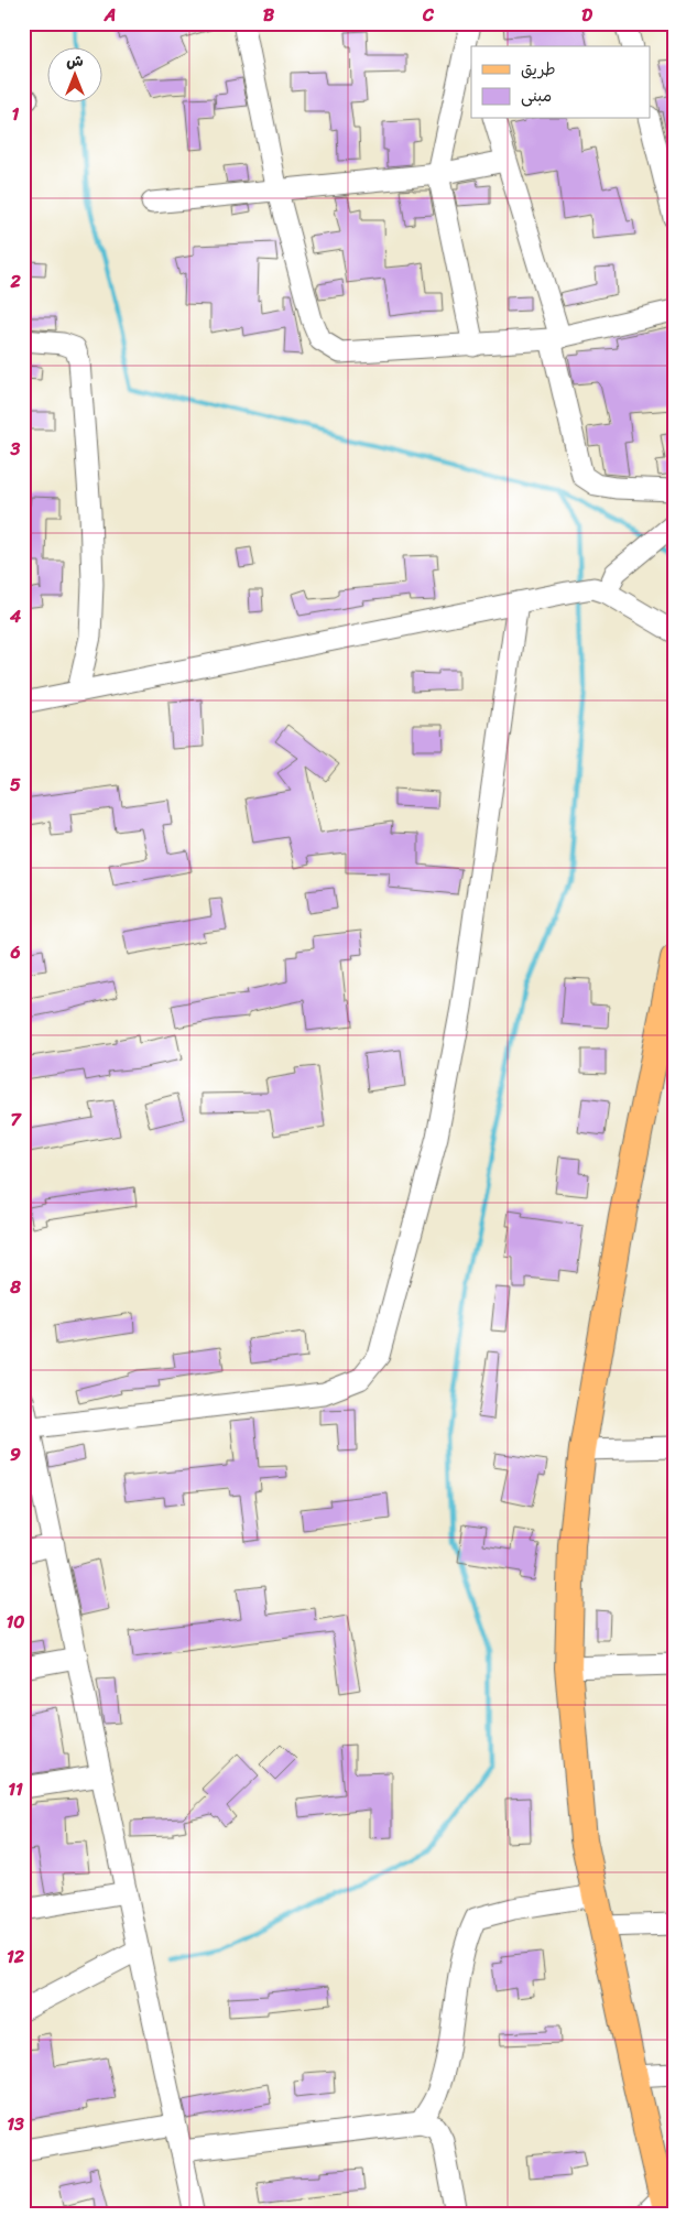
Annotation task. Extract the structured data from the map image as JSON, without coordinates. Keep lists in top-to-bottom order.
{
  "legend": ["طريق", "مبنى"],
  "north": "top",
  "grid": {
    "columns": [
      "A",
      "B",
      "C",
      "D"
    ],
    "rows": [
      "1",
      "2",
      "3",
      "4",
      "5",
      "6",
      "7",
      "8",
      "9",
      "10",
      "11",
      "12",
      "13"
    ]
  }
}
